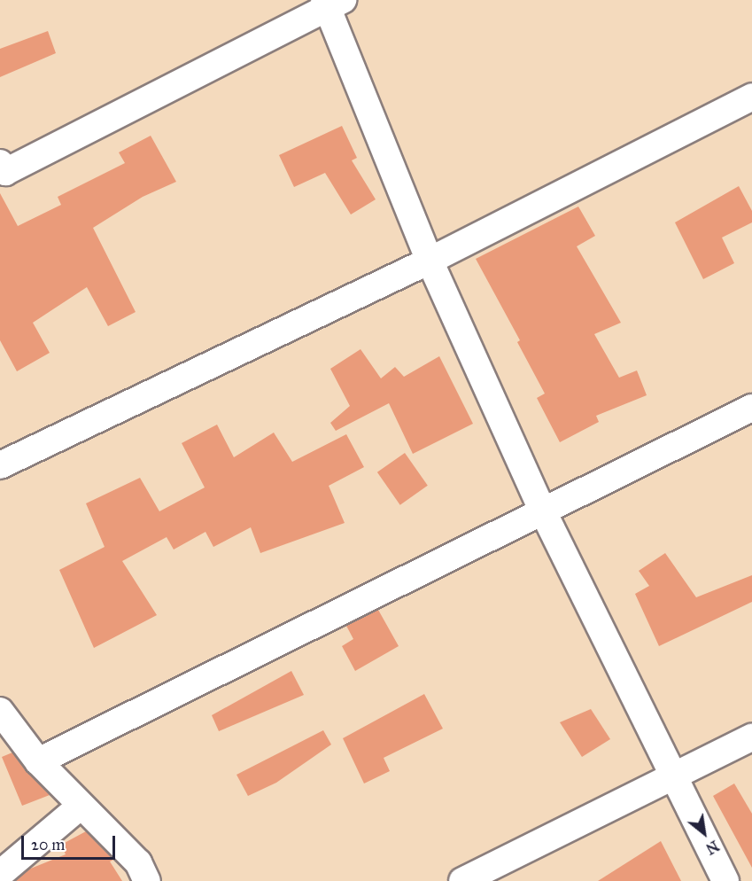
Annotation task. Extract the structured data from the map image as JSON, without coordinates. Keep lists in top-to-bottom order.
{
  "scale_bar": "20 m",
  "north": "bottom right"
}
